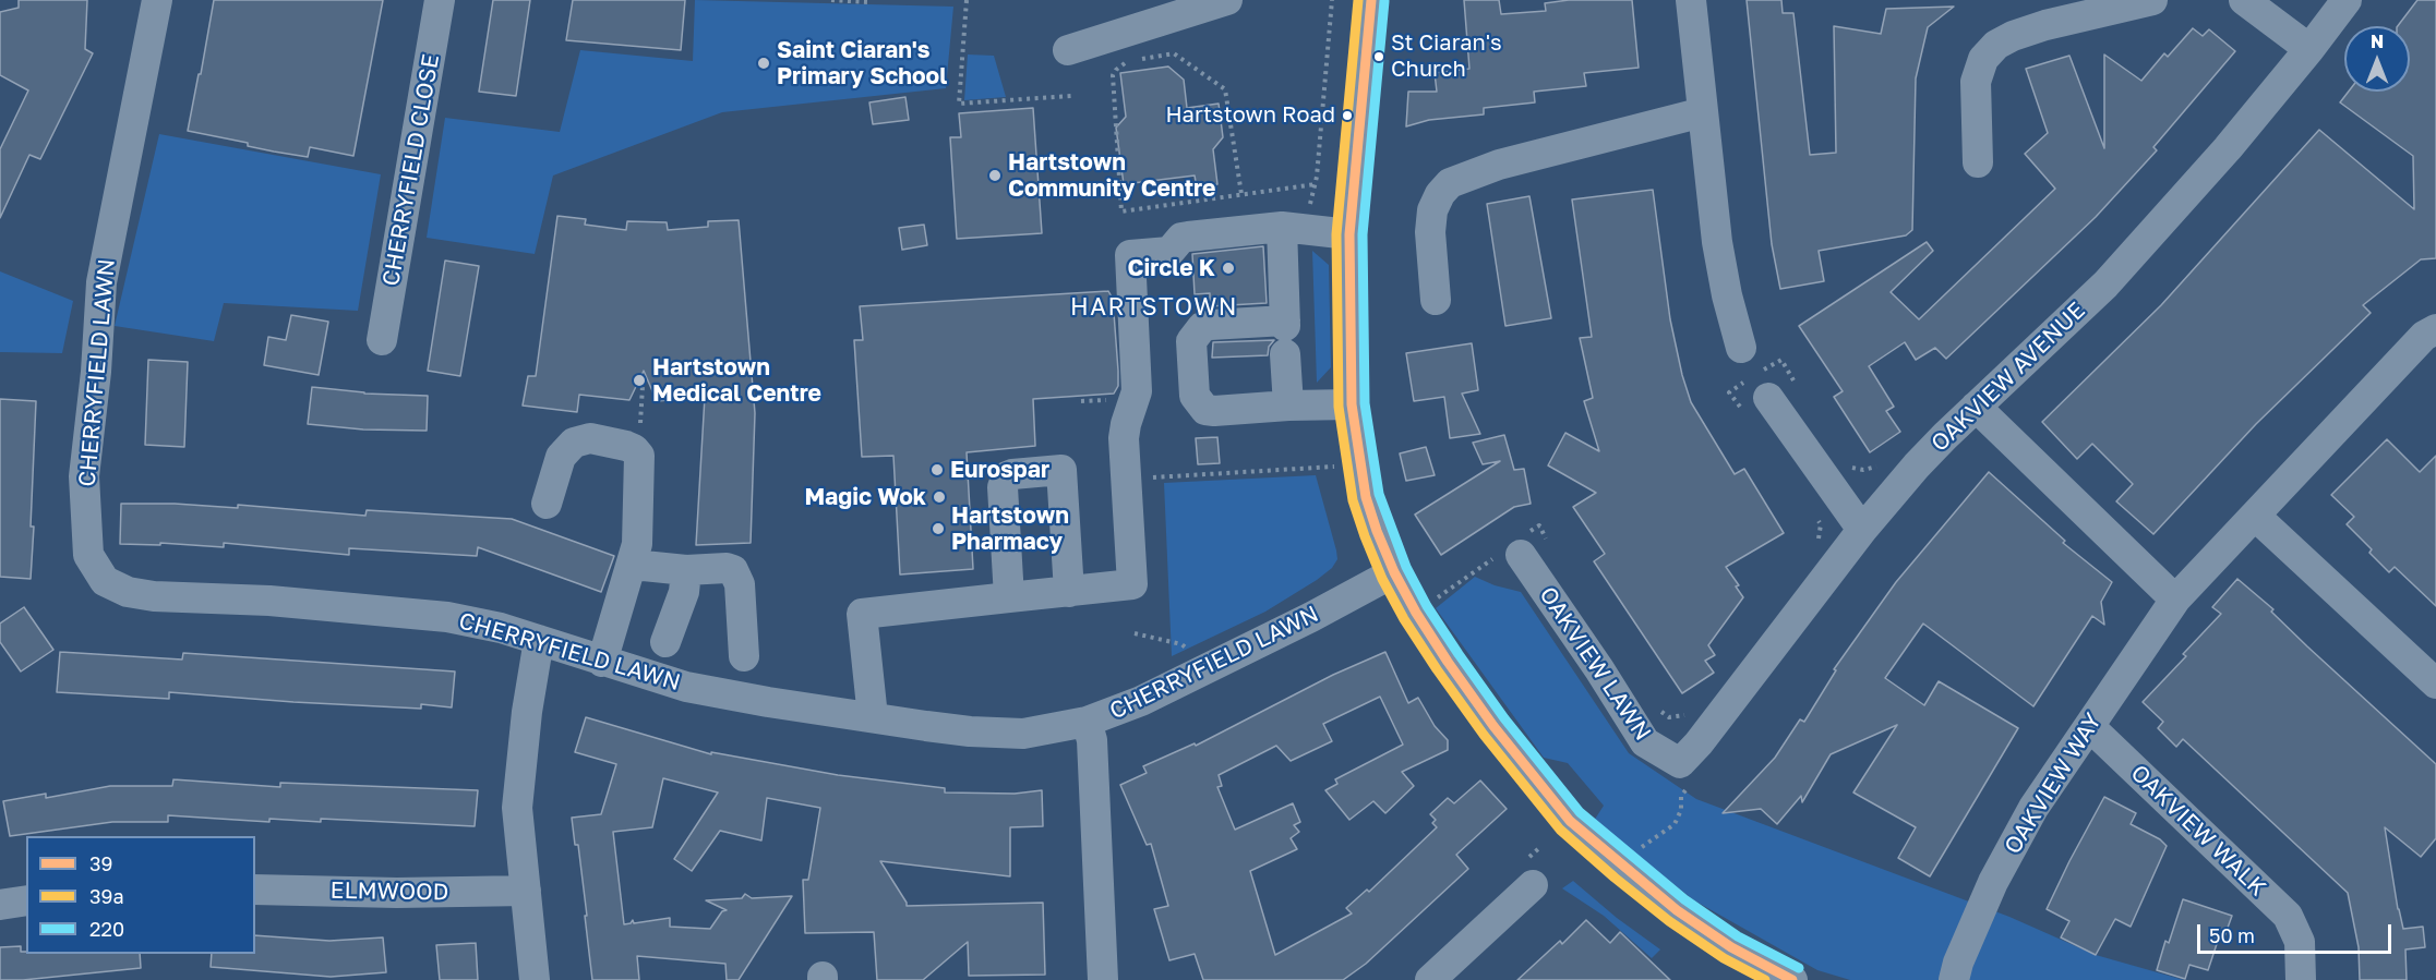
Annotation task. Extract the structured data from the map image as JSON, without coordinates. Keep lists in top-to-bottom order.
{
  "streets": {
    "street": [
      "CHERRYFIELD CLOSE",
      "CHERRYFIELD LAWN",
      "OAKVIEW AVENUE",
      "OAKVIEW LAWN",
      "OAKVIEW WAY",
      "OAKVIEW WALK",
      "ELMWOOD"
    ]
  },
  "crossings": [
    ["OAKVIEW AVENUE", "OAKVIEW LAWN"],
    ["OAKVIEW WAY", "OAKVIEW WALK"]
  ],
  "districts": ["HARTSTOWN"],
  "places": [
    "St Ciaran's Church",
    "Saint Ciaran's Primary School",
    "Hartstown Road",
    "Hartstown Community Centre",
    "Circle K",
    "Hartstown Medical Centre",
    "Eurospar",
    "Magic Wok",
    "Hartstown Pharmacy"
  ],
  "lines": ["transit line 39", "transit line 39a", "transit line 220"],
  "legend": ["39", "39a", "220"],
  "scale_bar": "50 m",
  "north": "top"
}
